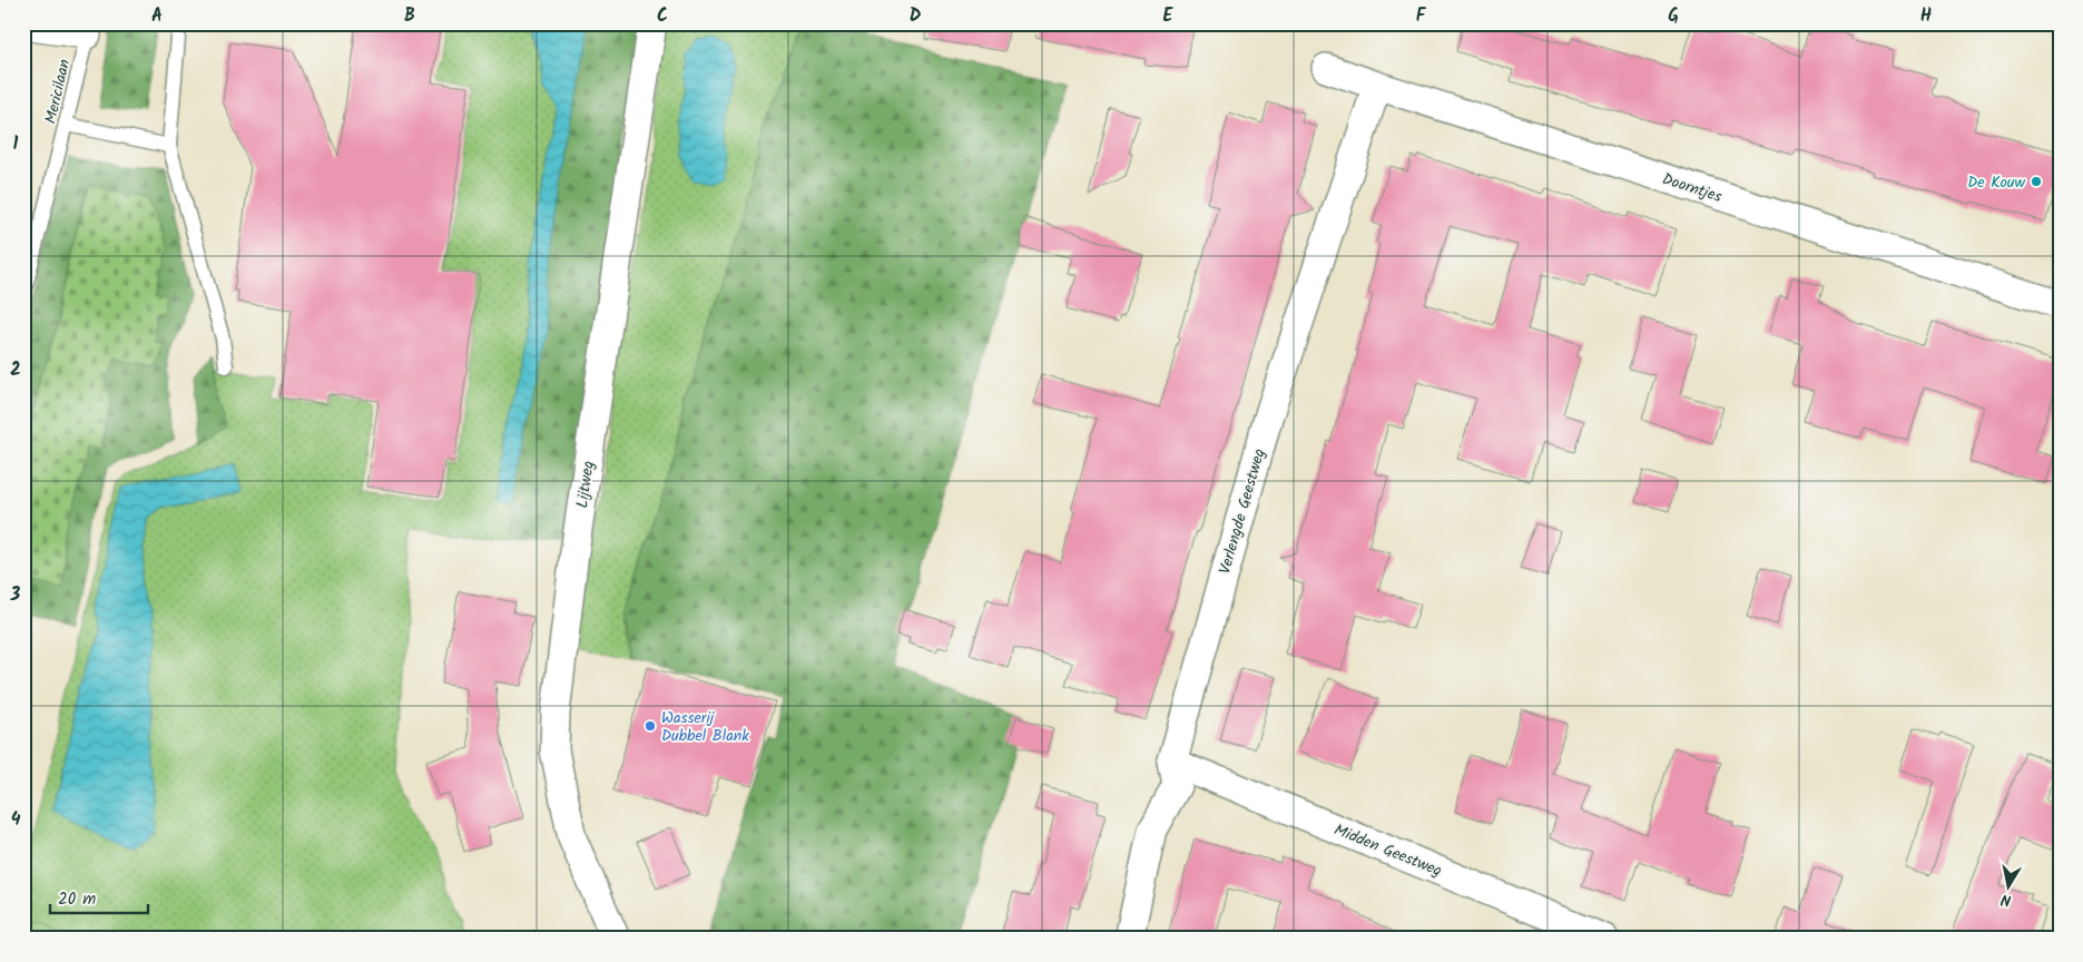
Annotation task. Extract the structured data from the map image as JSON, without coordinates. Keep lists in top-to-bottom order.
{
  "streets": {
    "street": [
      "Doorntjes",
      "Lijtweg",
      "Verlengde Geestweg",
      "Midden Geestweg"
    ],
    "lane": ["Mericilaan"]
  },
  "crossings": [
    ["Doorntjes", "Verlengde Geestweg"],
    ["Verlengde Geestweg", "Midden Geestweg"]
  ],
  "places": ["De Kouw", "Wasserij Dubbel Blank"],
  "scale_bar": "20 m",
  "north": "bottom",
  "grid": {
    "columns": [
      "A",
      "B",
      "C",
      "D",
      "E",
      "F",
      "G",
      "H"
    ],
    "rows": [
      "1",
      "2",
      "3",
      "4"
    ]
  }
}
